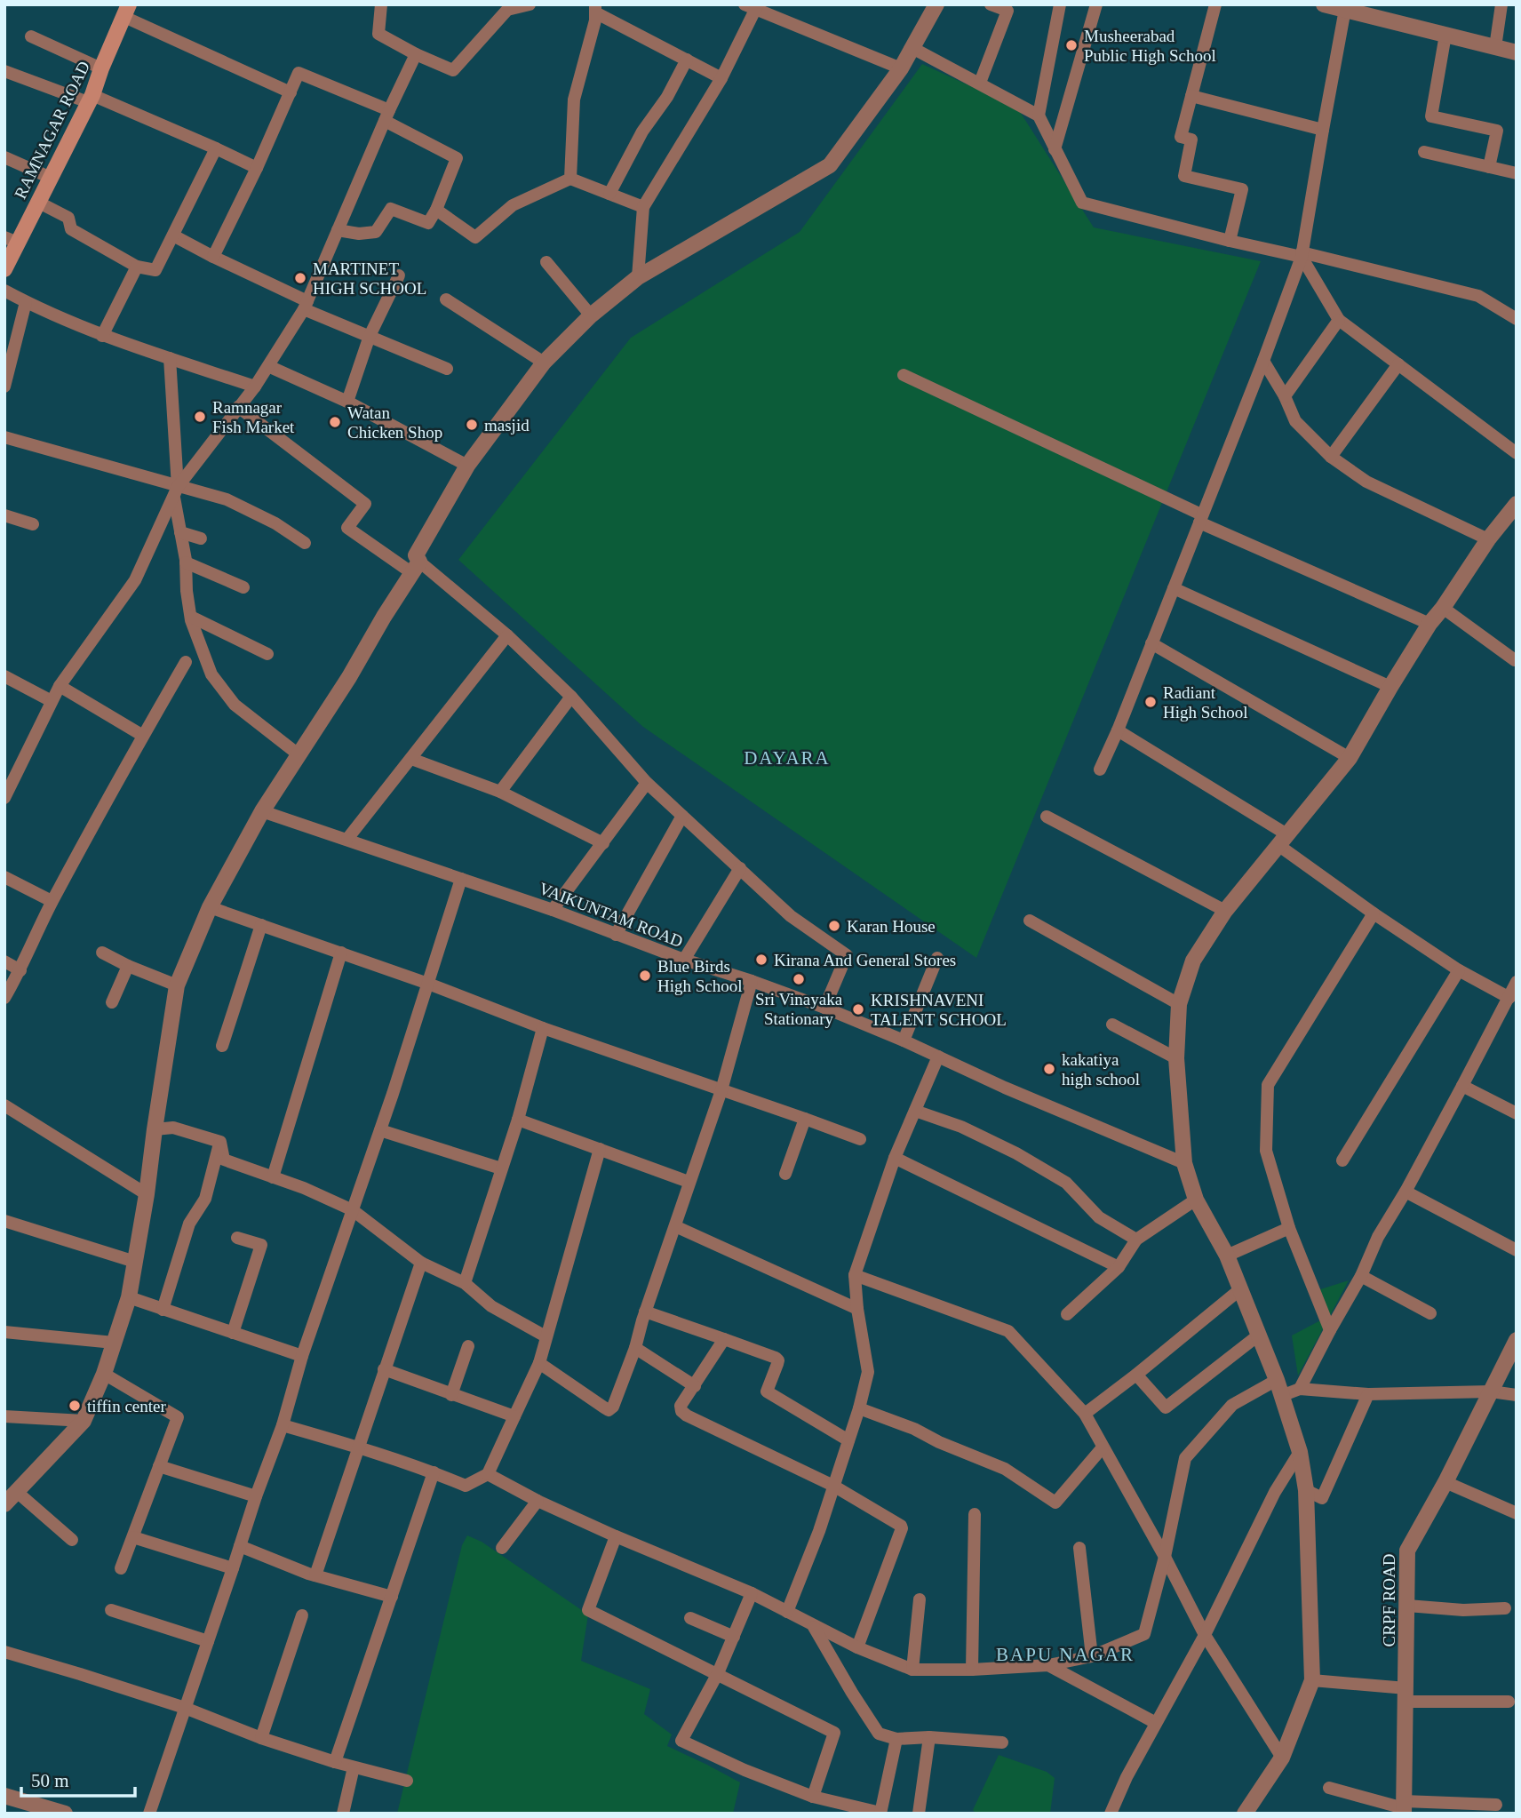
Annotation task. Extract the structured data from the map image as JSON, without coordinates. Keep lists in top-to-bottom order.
{
  "streets": {
    "main road": ["RAMNAGAR ROAD"],
    "street": ["VAIKUNTAM ROAD", "CRPF ROAD"]
  },
  "districts": ["DAYARA", "BAPU NAGAR"],
  "places": [
    "Musheerabad Public High School",
    "MARTINET HIGH SCHOOL",
    "Ramnagar Fish Market",
    "Watan Chicken Shop",
    "masjid",
    "Radiant High School",
    "Karan House",
    "Kirana And General Stores",
    "Blue Birds High School",
    "Sri Vinayaka Stationary",
    "KRISHNAVENI TALENT SCHOOL",
    "kakatiya high school",
    "tiffin center"
  ],
  "scale_bar": "50 m"
}
